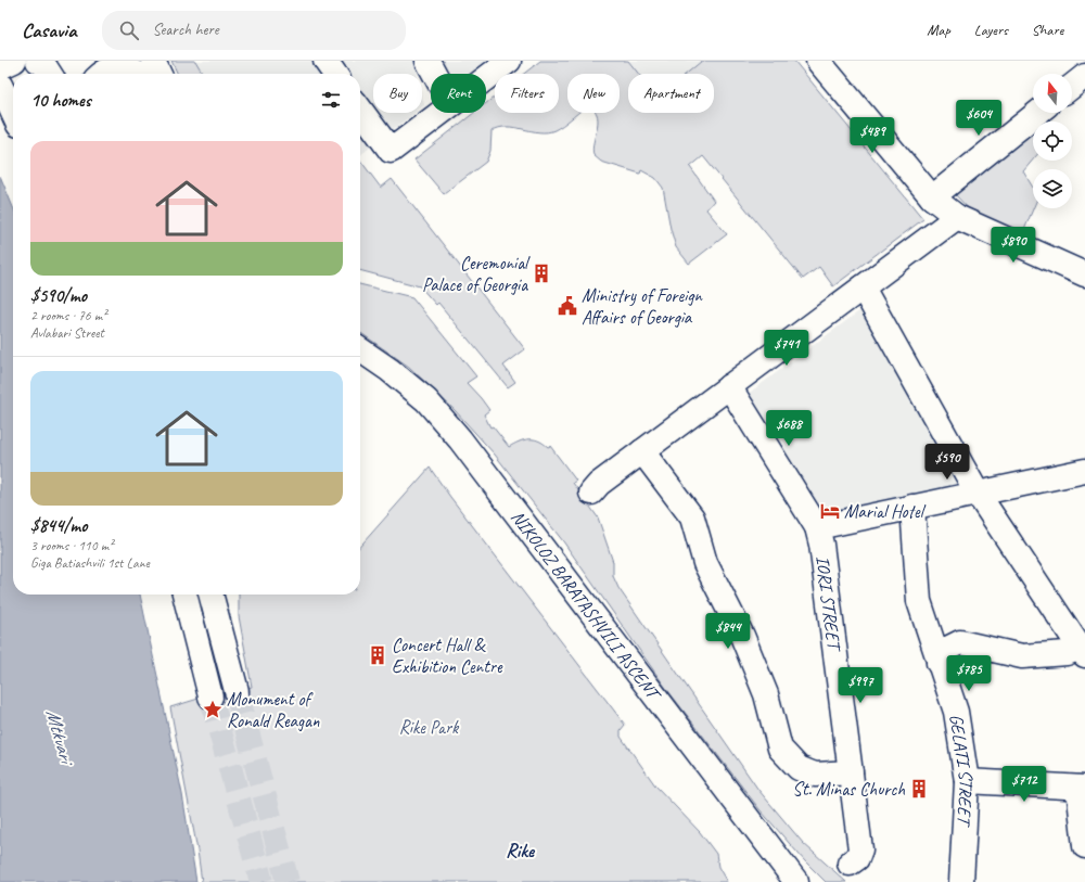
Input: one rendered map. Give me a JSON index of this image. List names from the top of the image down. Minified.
{"streets":{"street":["IORI STREET","NIKOLOZ BARATASHVILI ASCENT","GELATI STREET"]},"districts":["Rike"],"water":["Mtkvari"],"parks":["Rike Park"],"places":{"building":["Ceremonial Palace of Georgia","Concert Hall & Exhibition Centre","St. Minas Church"],"public building":["Ministry of Foreign Affairs of Georgia"],"hotel":["Marial Hotel"],"place":["Monument of Ronald Reagan"]},"north":"top","page":{"header":"Casavia","search":"Search here","nav":["Map","Layers","Share"],"chip":["Buy","Rent","Filters","New","Apartment"],"heading":"10 homes","price":["$604","$489","$890","$741","$688","$590","$844","$785","$997","$712"],"list":[{"name":"$590/mo","note":"2 rooms · 76 m² · Avlabari Street"},{"name":"$844/mo","note":"3 rooms · 110 m² · Giga Batiashvili 1st Lane"}]}}
